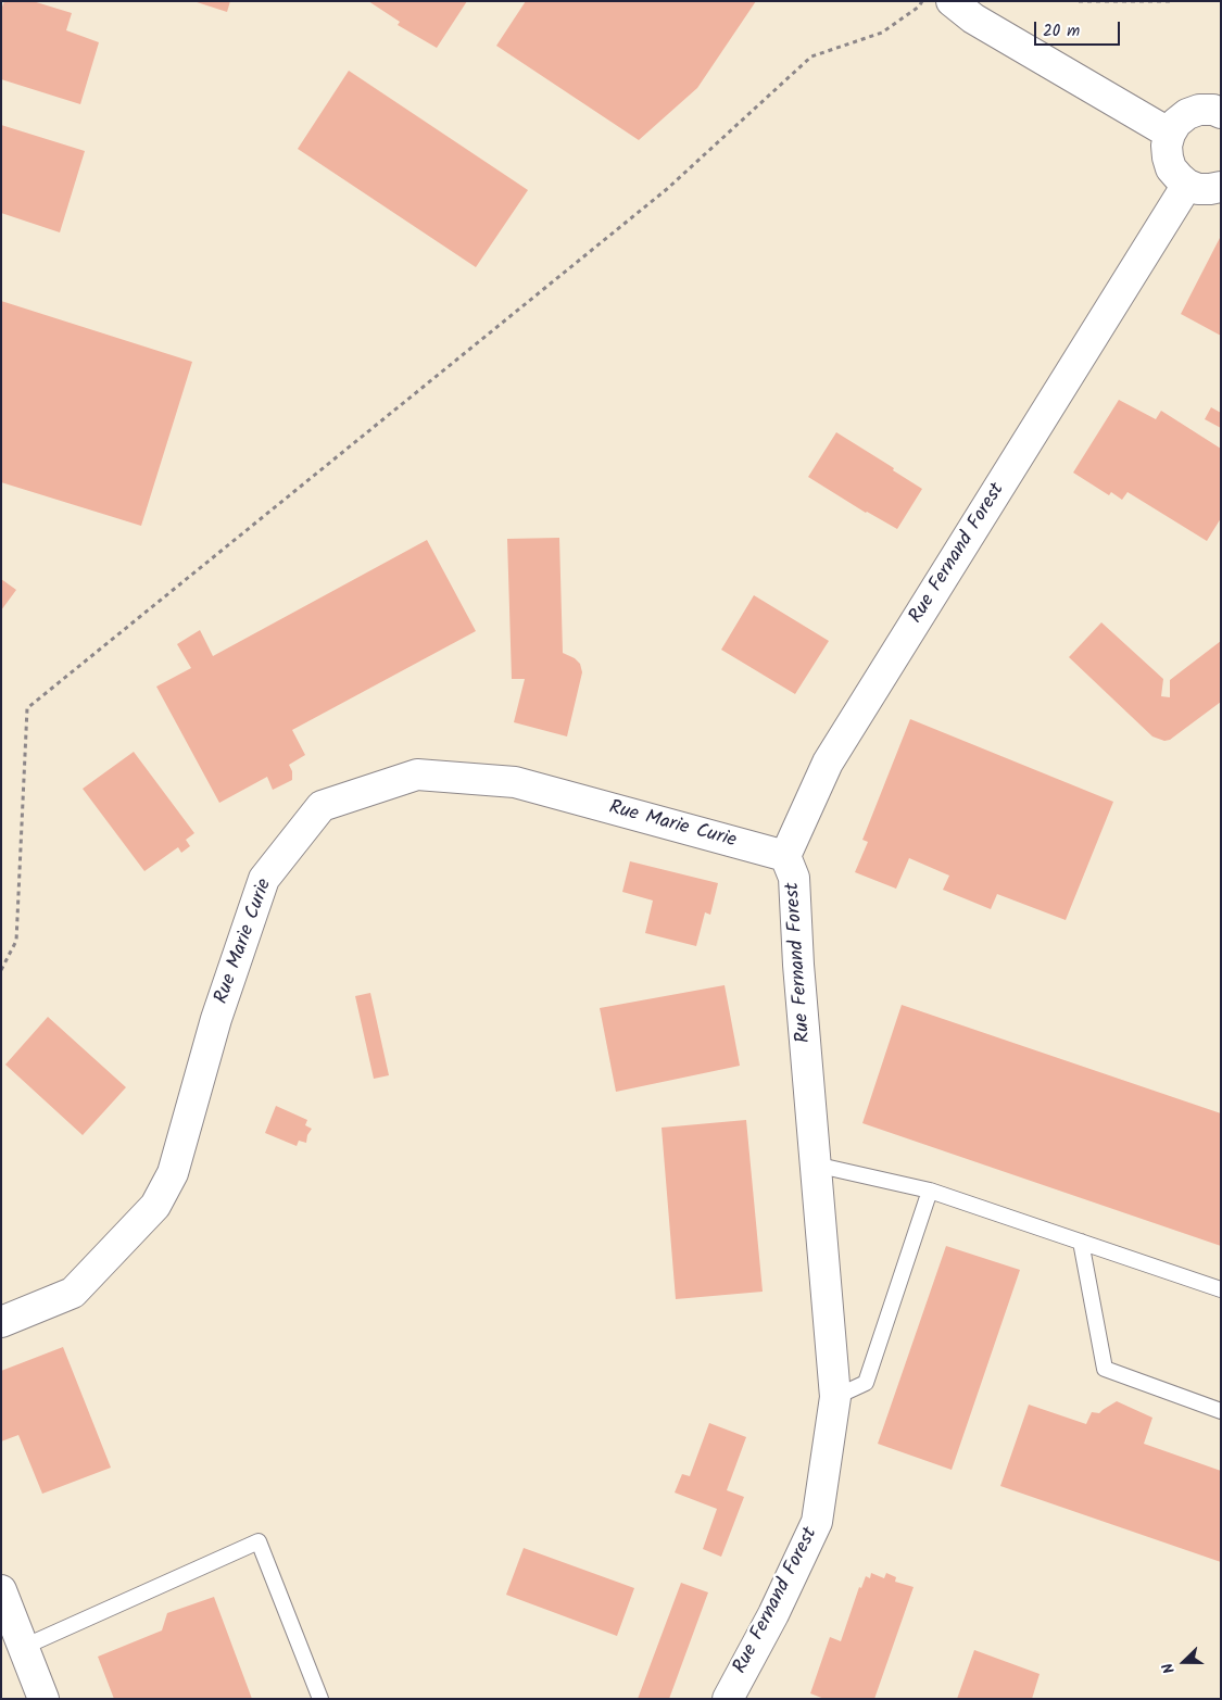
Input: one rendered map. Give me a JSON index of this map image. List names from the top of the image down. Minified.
{"streets":{"street":["Rue Fernand Forest","Rue Marie Curie"]},"crossings":[["Rue Fernand Forest","Rue Marie Curie"]],"scale_bar":"20 m","north":"left"}
